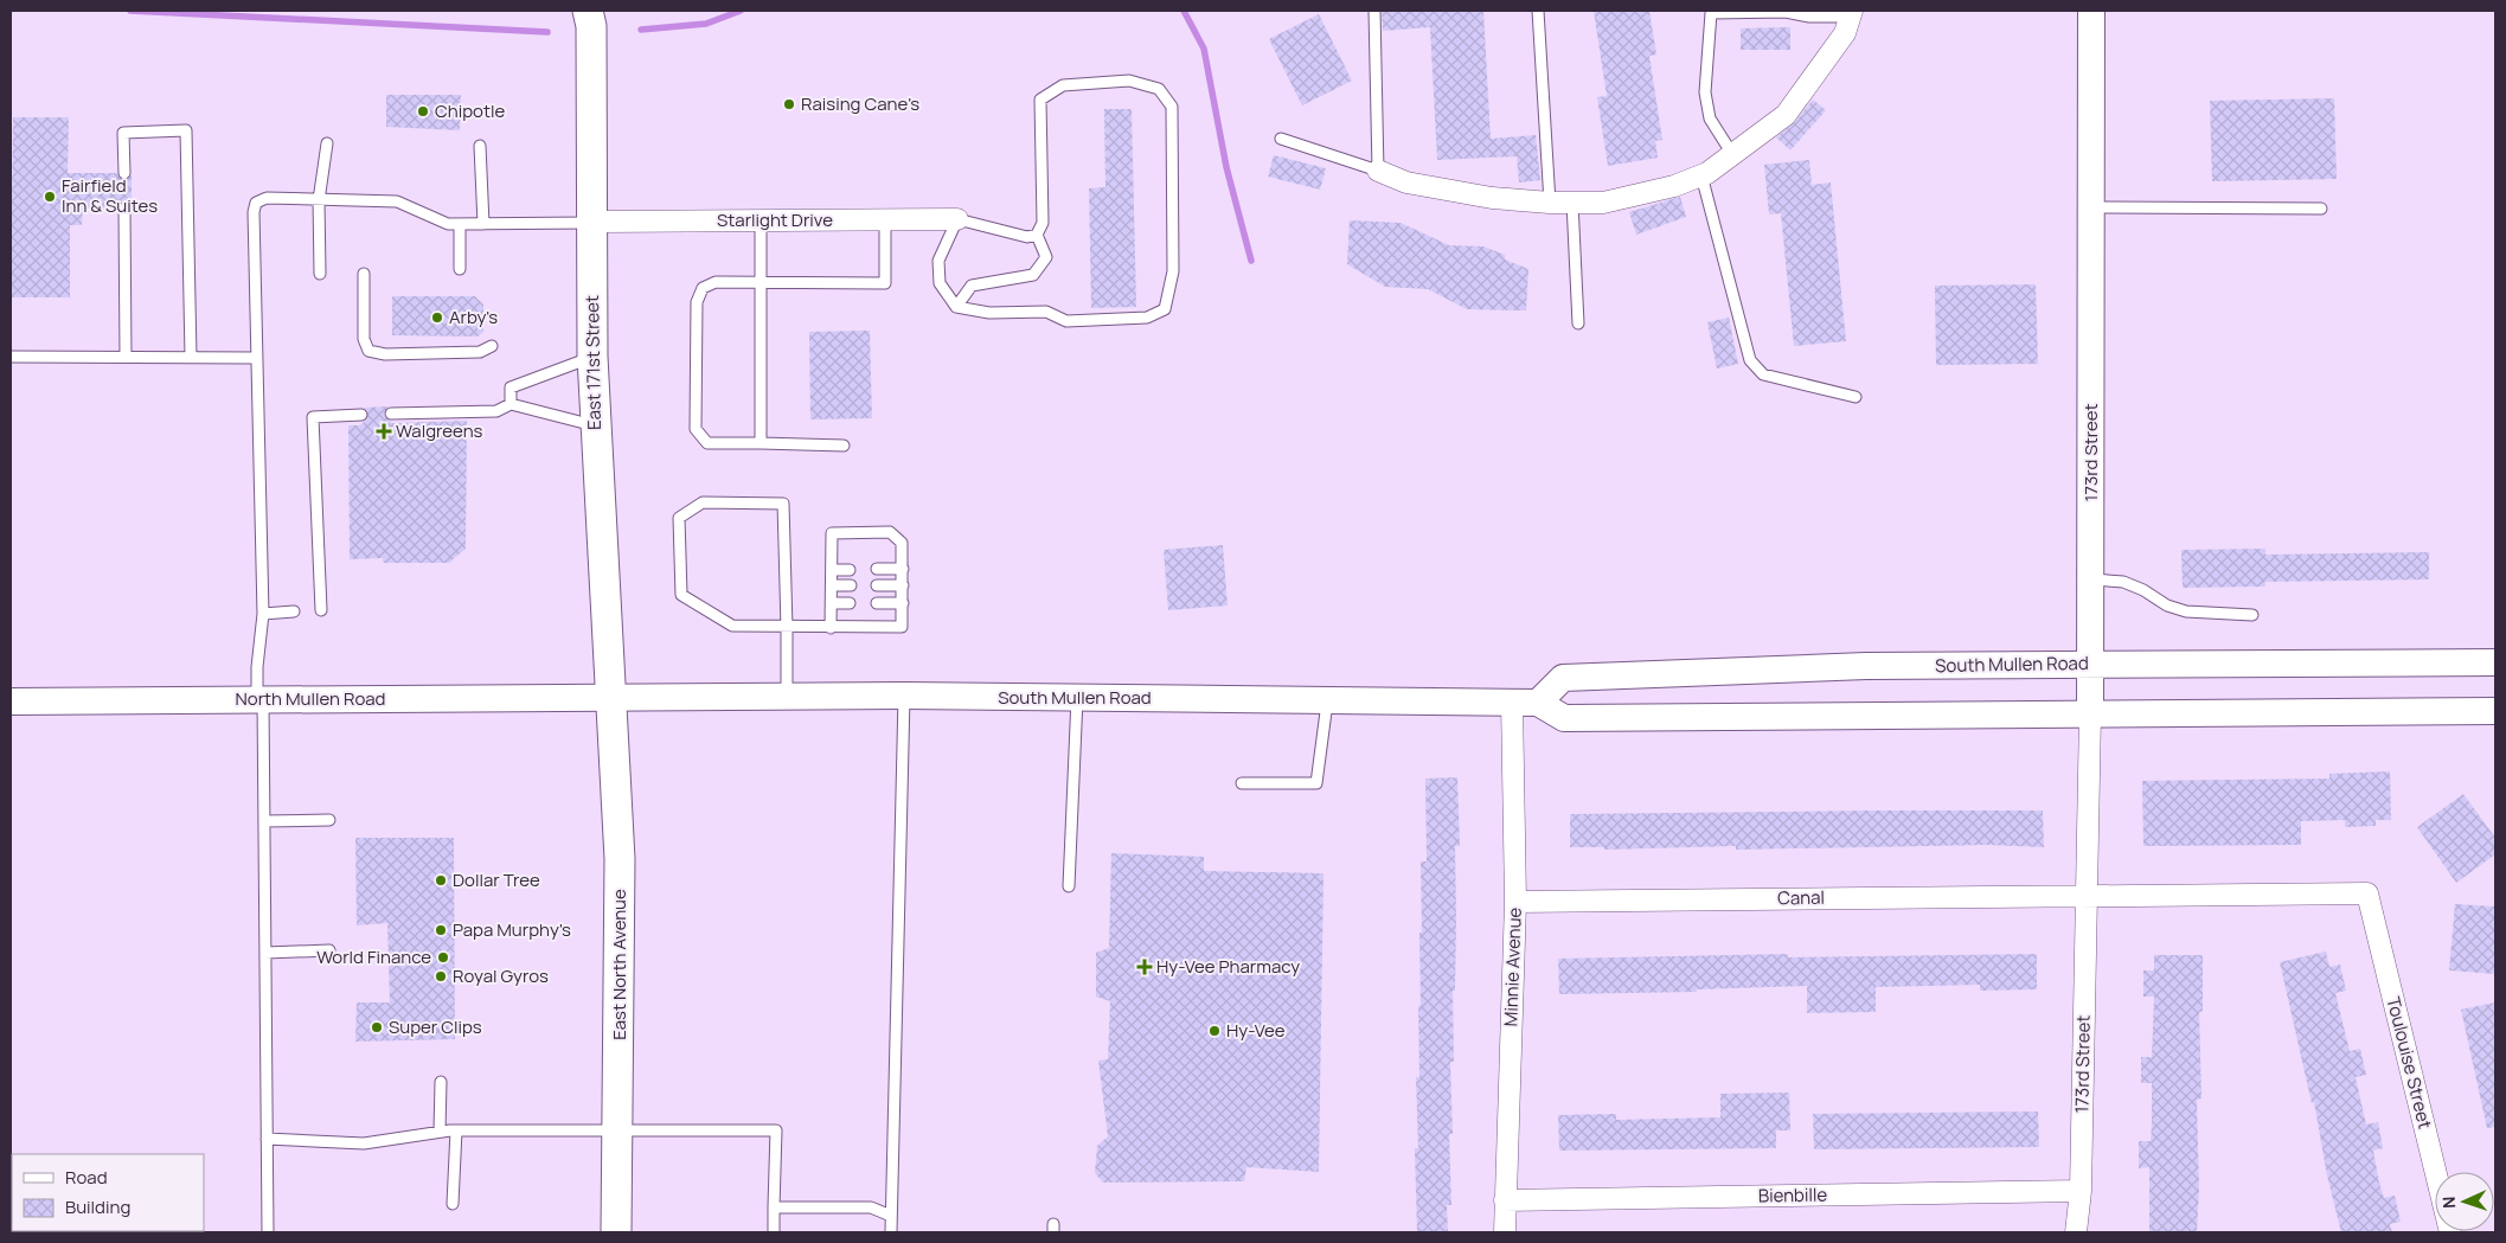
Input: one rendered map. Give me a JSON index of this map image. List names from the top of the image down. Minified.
{"streets":{"main road":["East 171st Street","East North Avenue"],"street":["Starlight Drive","173rd Street","South Mullen Road","North Mullen Road","Canal","Minnie Avenue","Toulouise Street","Bienbille"]},"crossings":[["Starlight Drive","East 171st Street"],["East 171st Street","South Mullen Road"],["East 171st Street","North Mullen Road"],["East 171st Street","East North Avenue"],["173rd Street","South Mullen Road"],["173rd Street","Canal"],["173rd Street","Toulouise Street"],["173rd Street","Bienbille"],["South Mullen Road","North Mullen Road"],["South Mullen Road","East North Avenue"],["South Mullen Road","Minnie Avenue"],["North Mullen Road","East North Avenue"],["Canal","Minnie Avenue"],["Canal","Toulouise Street"],["Minnie Avenue","Bienbille"]],"places":{"other":["Raising Cane's","Chipotle","Fairfield Inn & Suites","Arby's","Dollar Tree","Papa Murphy's","World Finance","Royal Gyros","Super Clips","Hy-Vee"],"health":["Walgreens","Hy-Vee Pharmacy"]},"legend":["Road","Building"],"north":"left"}
